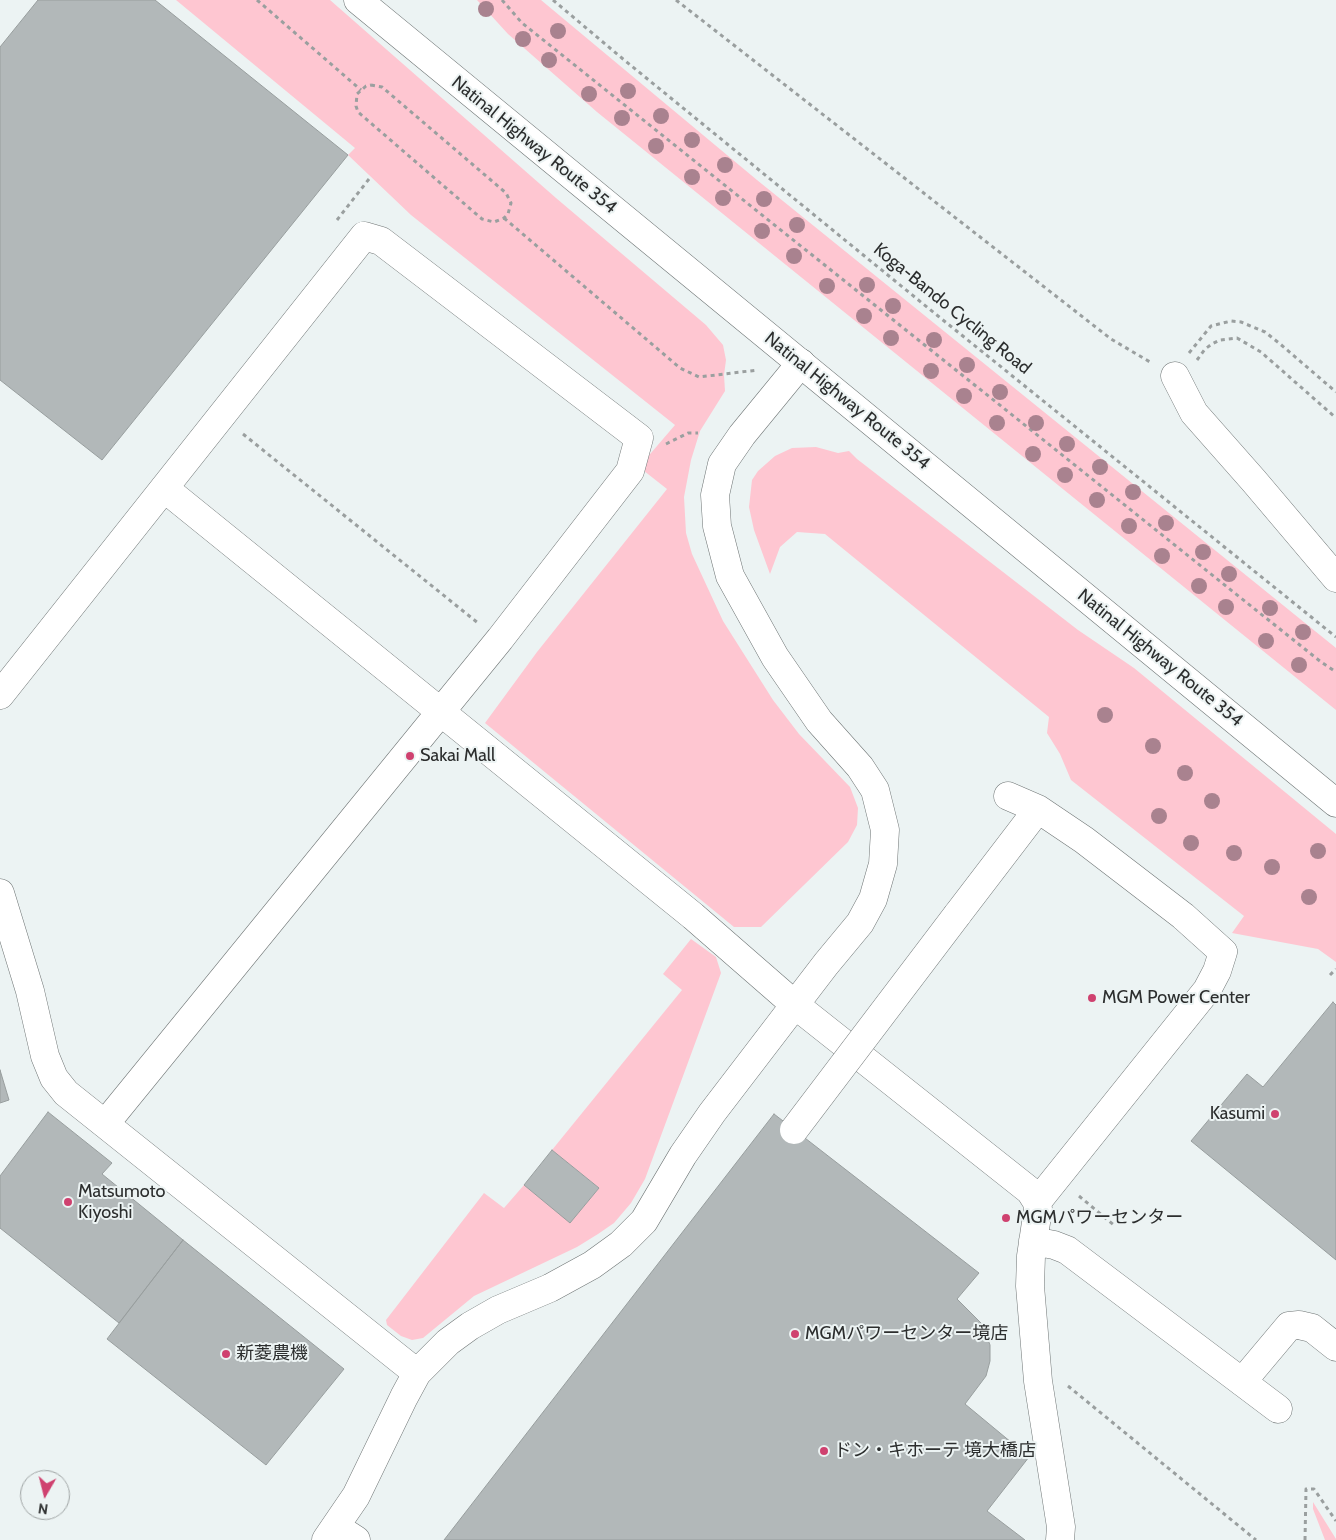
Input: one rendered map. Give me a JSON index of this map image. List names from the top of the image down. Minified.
{"streets":{"main road":["Natinal Highway Route 354"],"path":["Koga-Bando Cycling Road"]},"places":["Sakai Mall","MGM Power Center","Kasumi","Matsumoto Kiyoshi","MGMパワーセンター","MGMパワーセンター境店","新菱農機","ドン・キホーテ 境大橋店"],"north":"bottom"}
